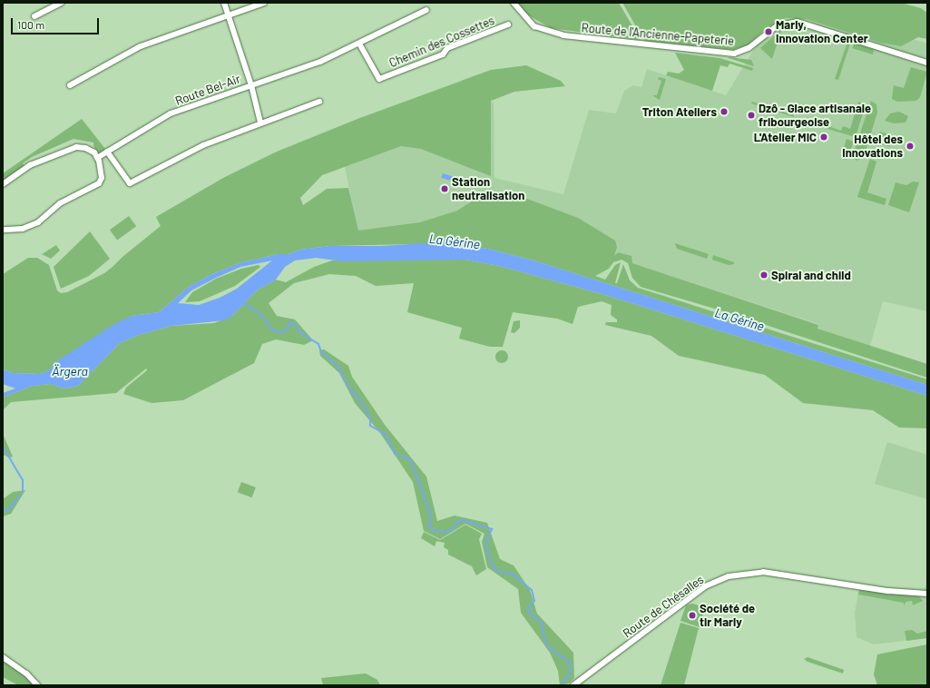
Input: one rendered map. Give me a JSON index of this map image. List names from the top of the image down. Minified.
{"streets":{"street":["Route de l'Ancienne-Papeterie","Chemin des Cossettes","Route Bel-Air","Route de Chésalles"]},"water":["La Gérine","Ärgera"],"places":["Marly, Innovation Center","Triton Ateliers","Dzô - Glace artisanale fribourgeoise","L'Atelier MIC","Hôtel des Innovations","Station neutralisation","Spiral and child","Société de tir Marly"],"scale_bar":"100 m"}
